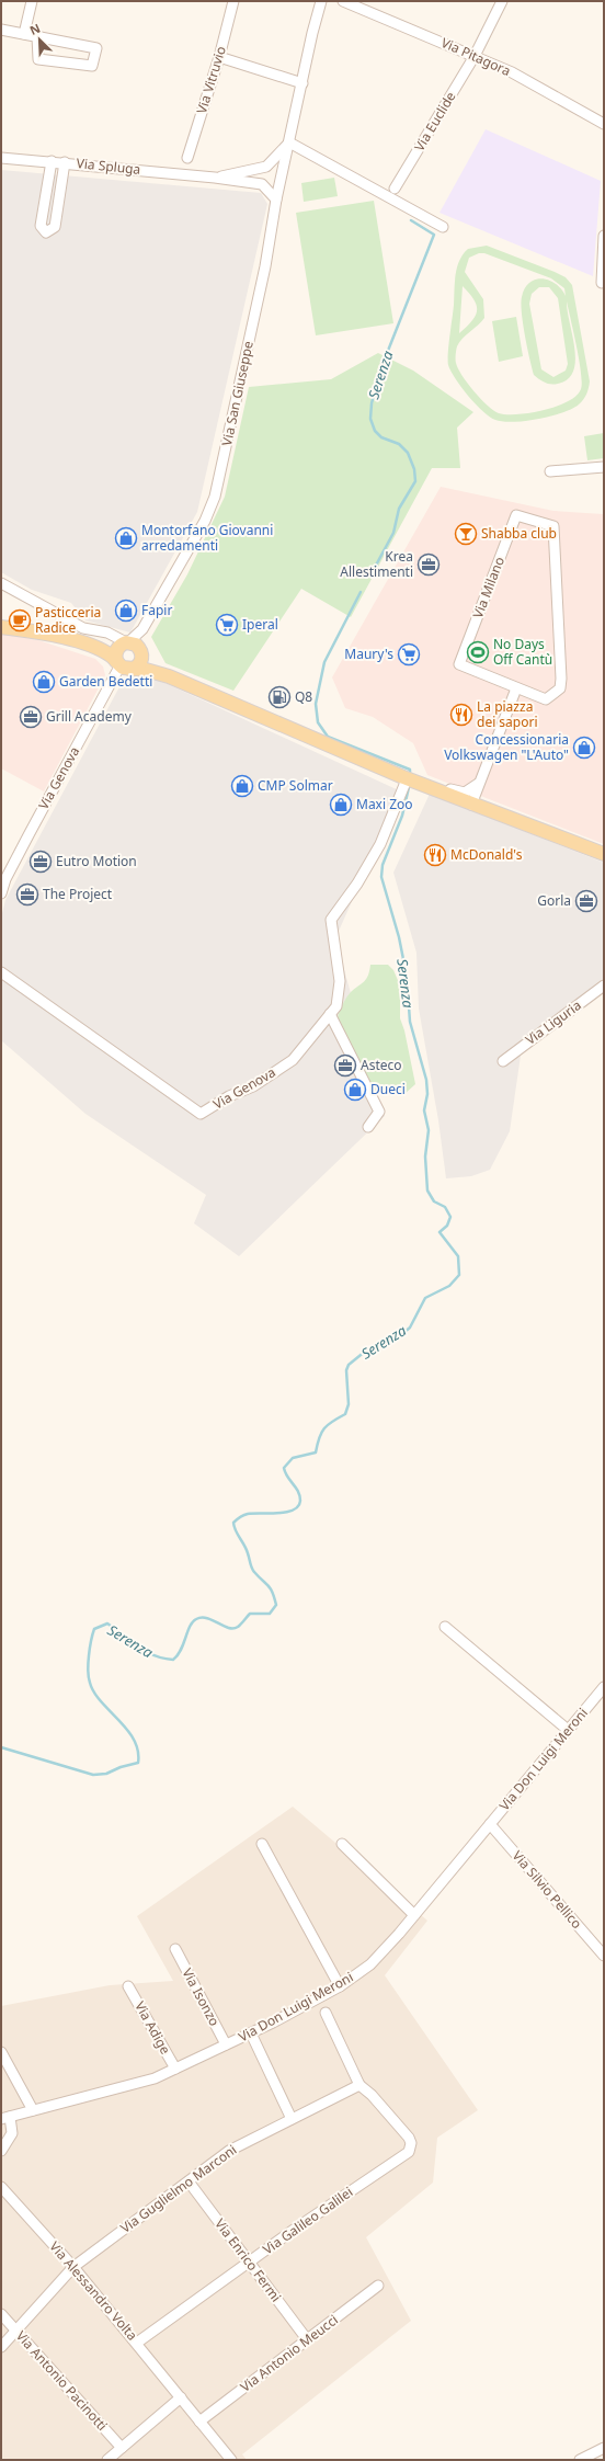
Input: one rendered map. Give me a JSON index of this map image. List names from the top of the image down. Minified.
{"streets":{"street":["Via Pitagora","Via Vitruvio","Via Euclide","Via Spluga","Via San Giuseppe","Via Milano","Via Genova","Via Liguria","Via Don Luigi Meroni","Via Silvio Pellico","Via Isonzo","Via Adige","Via Guglielmo Marconi","Via Galileo Galilei","Via Enrico Fermi","Via Alessandro Volta","Via Antonio Meucci","Via Antonio Pacinotti"]},"crossings":[["Via Pitagora","Via Euclide"],["Via Spluga","Via San Giuseppe"],["Via San Giuseppe","Via Genova"],["Via Don Luigi Meroni","Via Silvio Pellico"],["Via Don Luigi Meroni","Via Isonzo"],["Via Don Luigi Meroni","Via Adige"],["Via Guglielmo Marconi","Via Galileo Galilei"],["Via Guglielmo Marconi","Via Enrico Fermi"],["Via Guglielmo Marconi","Via Alessandro Volta"],["Via Guglielmo Marconi","Via Antonio Pacinotti"],["Via Galileo Galilei","Via Enrico Fermi"],["Via Galileo Galilei","Via Alessandro Volta"],["Via Enrico Fermi","Via Antonio Meucci"],["Via Alessandro Volta","Via Antonio Meucci"]],"water":["Serenza"],"places":{"bar":["Shabba club"],"shop":["Montorfano Giovanni arredamenti","Fapir","Garden Bedetti","Concessionaria Volkswagen \"L'Auto\"","CMP Solmar","Maxi Zoo","Dueci"],"office":["Krea Allestimenti","Grill Academy","Eutro Motion","The Project","Gorla","Asteco"],"cafe":["Pasticceria Radice"],"supermarket":["Iperal","Maury's"],"sports":["No Days Off Cantù"],"fuel station":["Q8"],"restaurant":["La piazza dei sapori","McDonald's"]},"north":"top left"}
